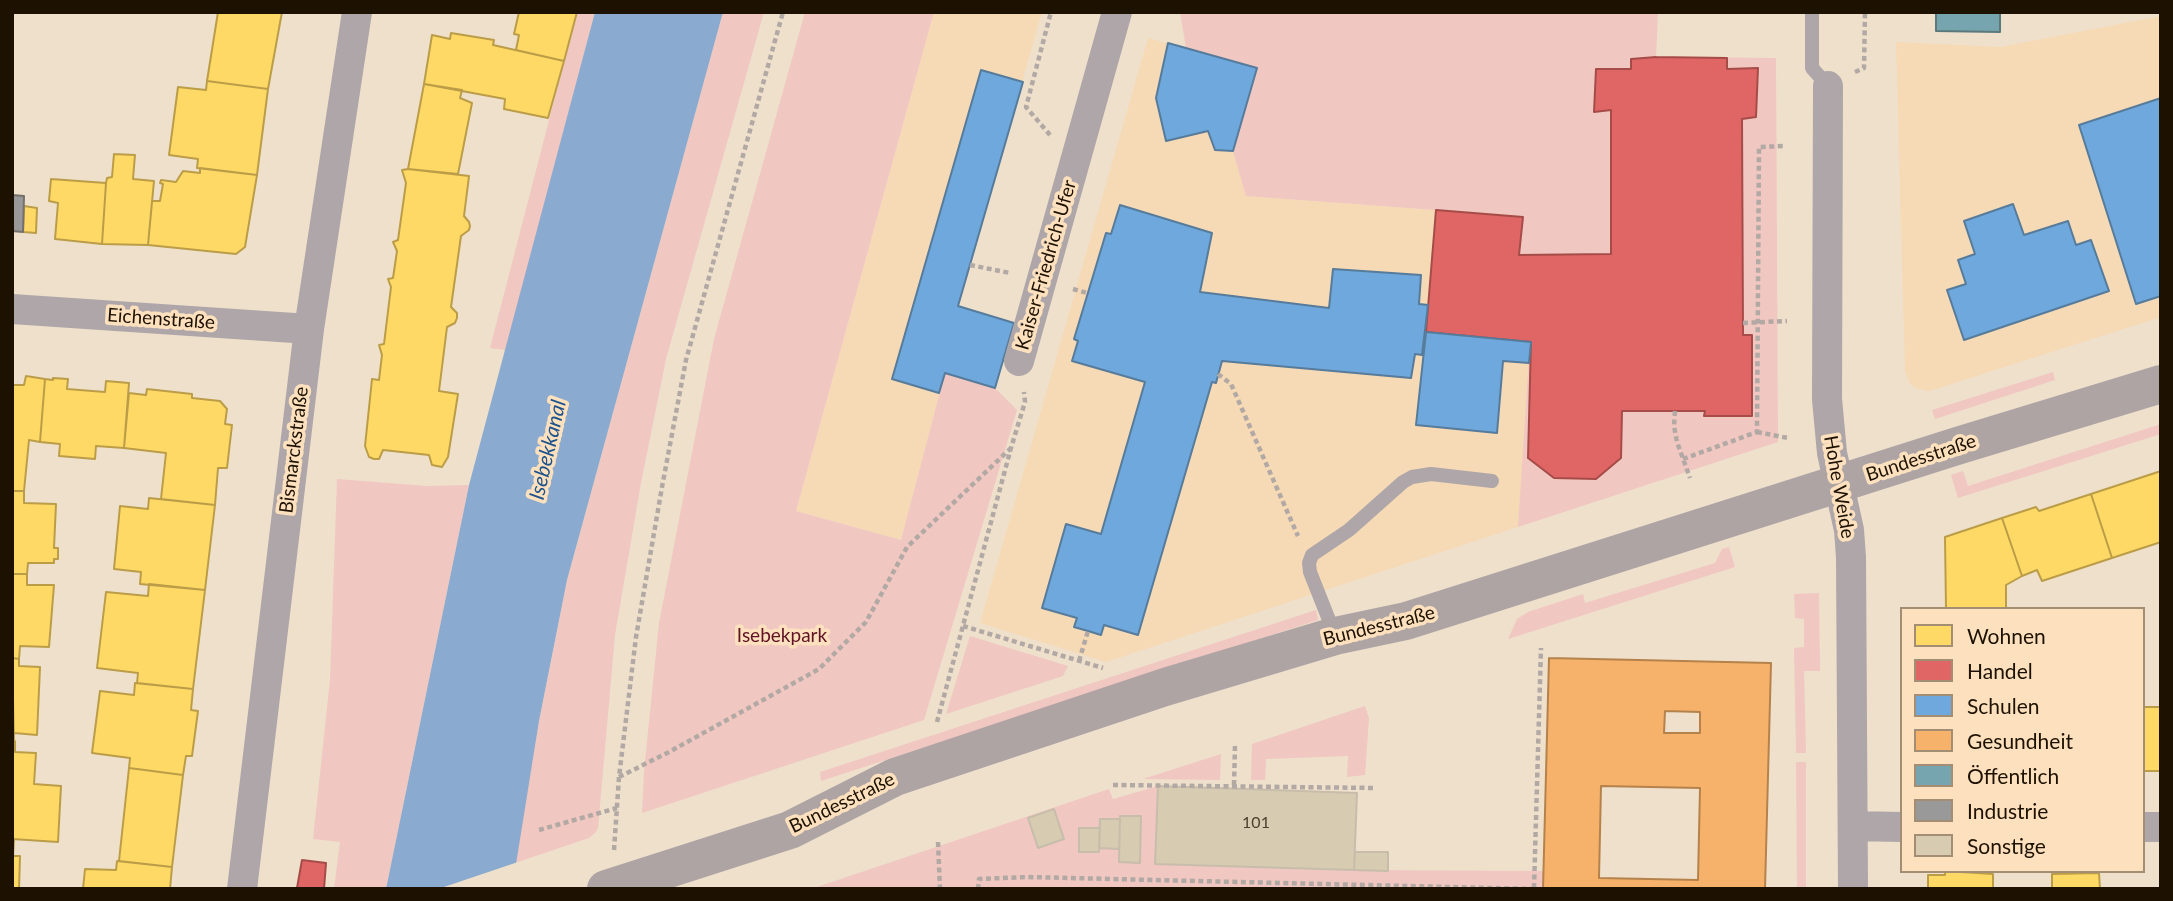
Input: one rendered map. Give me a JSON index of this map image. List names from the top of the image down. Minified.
{"streets":{"street":["Kaiser-Friedrich-Ufer","Eichenstraße","Bismarckstraße","Bundesstraße","Hohe Weide"]},"crossings":[["Eichenstraße","Bismarckstraße"],["Bundesstraße","Hohe Weide"]],"water":["Isebekkanal"],"parks":["Isebekpark"],"house_numbers":["101"],"legend":["Wohnen","Handel","Schulen","Gesundheit","Öffentlich","Industrie","Sonstige"]}
